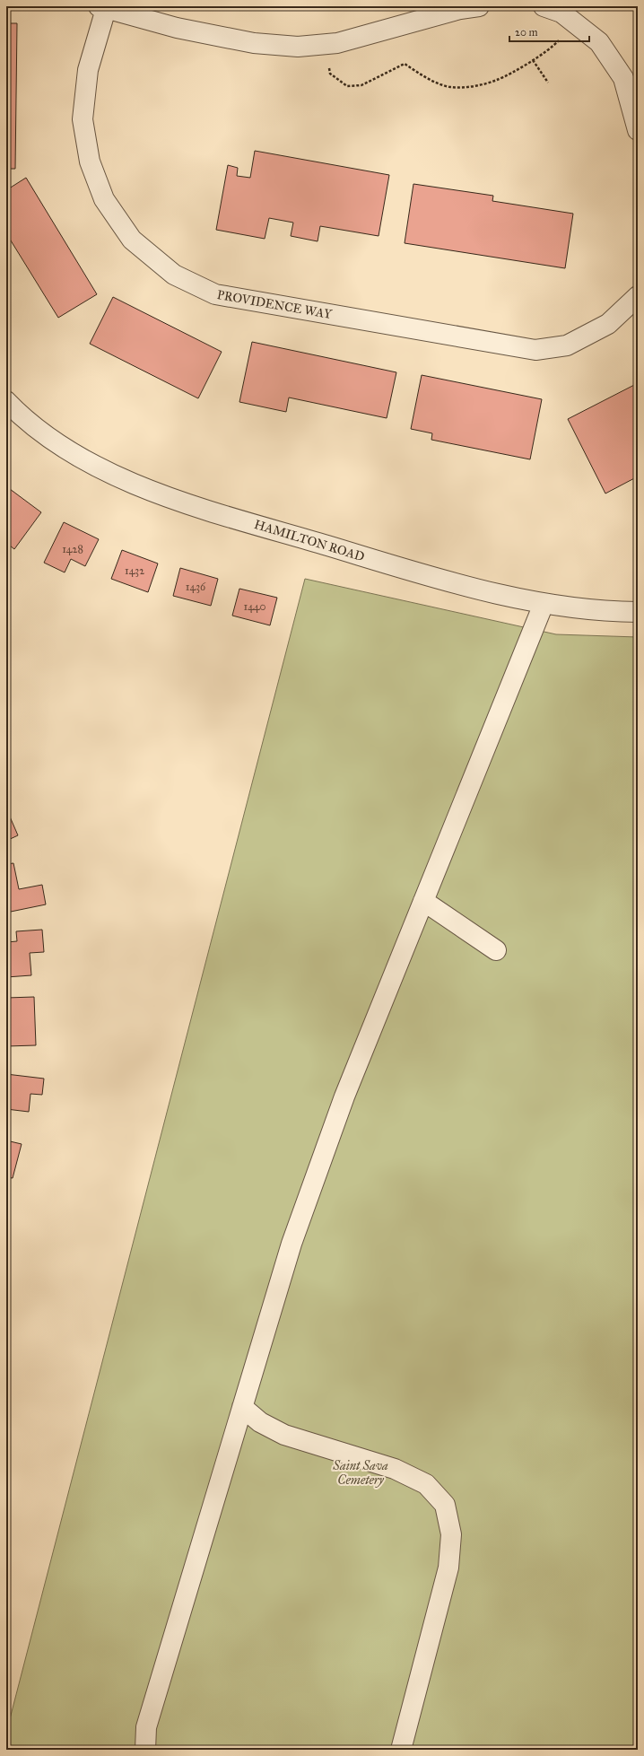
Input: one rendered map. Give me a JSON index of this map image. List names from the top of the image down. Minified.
{"streets":{"street":["PROVIDENCE WAY","HAMILTON ROAD"]},"parks":["Saint Sava Cemetery"],"house_numbers":["1428","1432","1436","1440"],"scale_bar":"20 m"}
